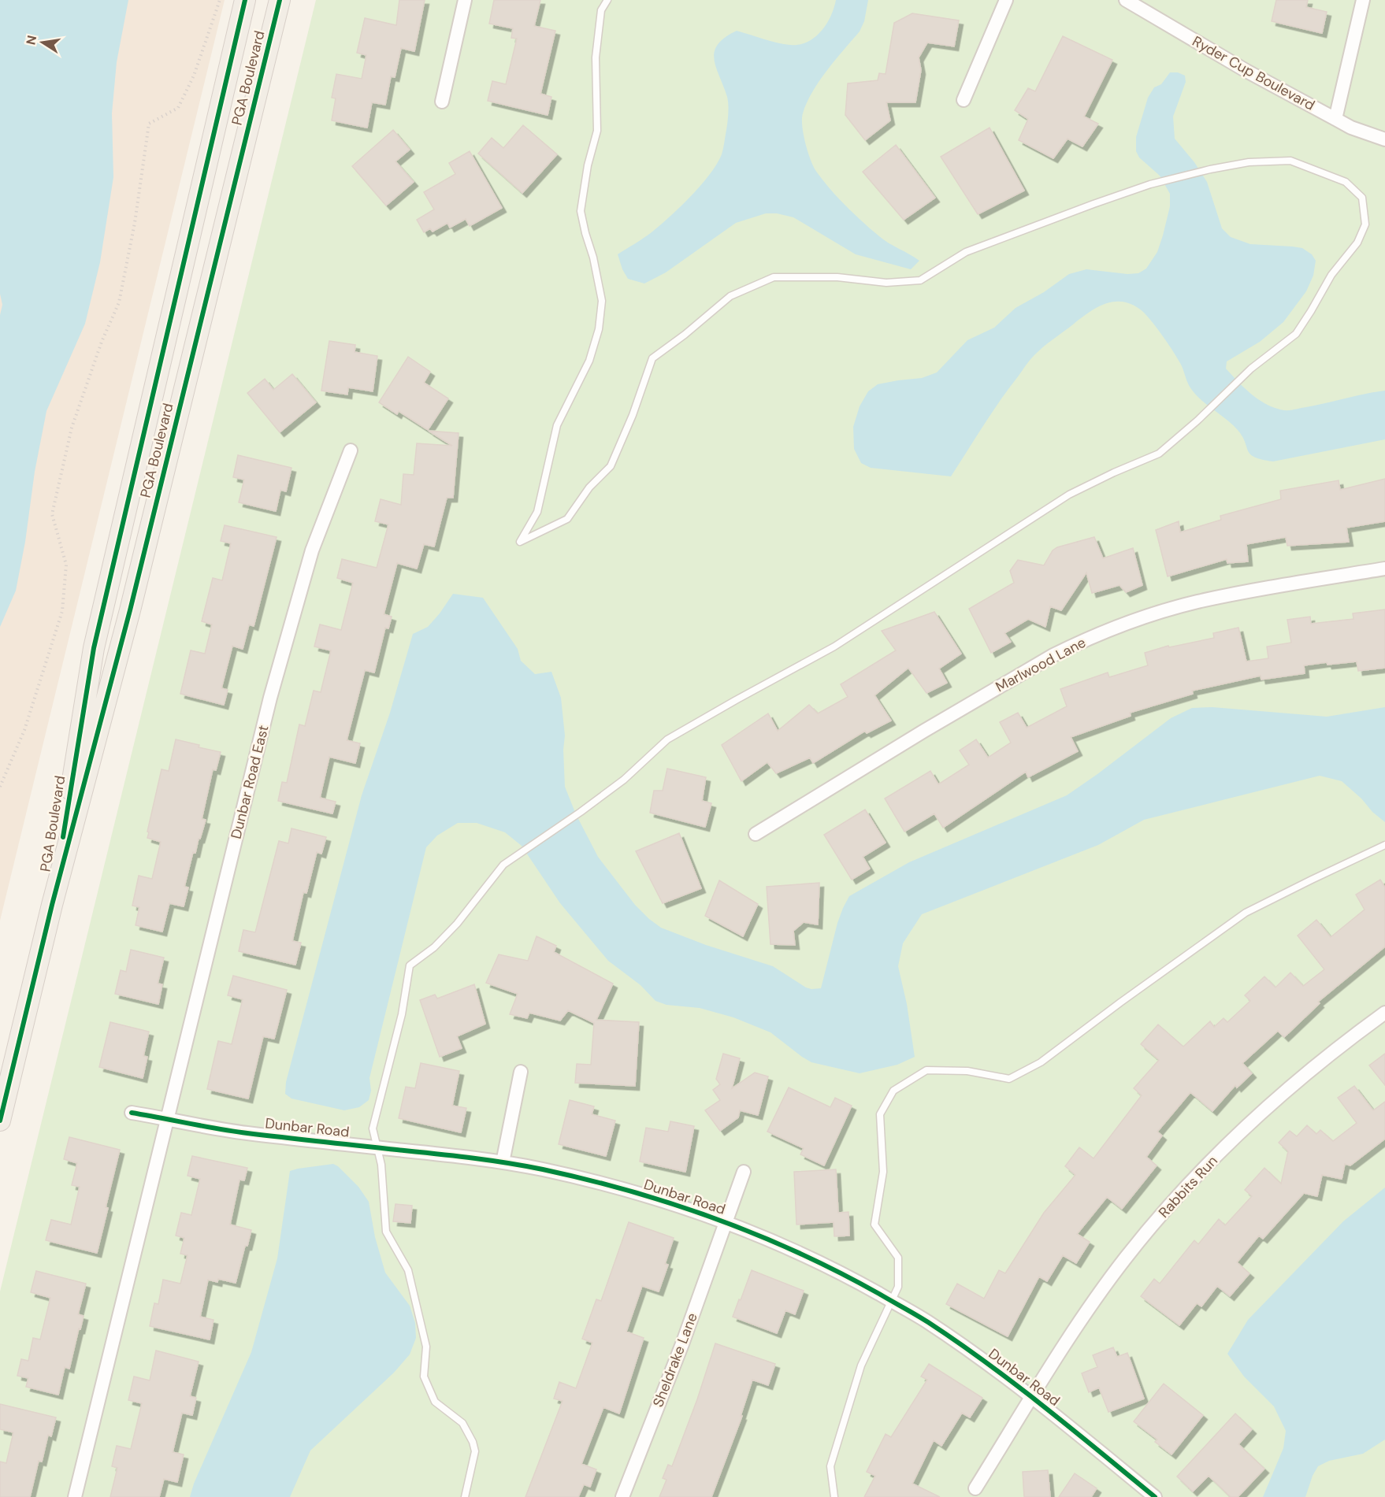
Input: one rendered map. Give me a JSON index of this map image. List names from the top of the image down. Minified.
{"streets":{"main road":["PGA Boulevard"],"street":["Ryder Cup Boulevard","Marlwood Lane","Dunbar Road East","Dunbar Road","Rabbits Run","Sheldrake Lane"]},"crossings":[["Dunbar Road East","Dunbar Road"],["Dunbar Road","Rabbits Run"],["Dunbar Road","Sheldrake Lane"]],"north":"left"}
